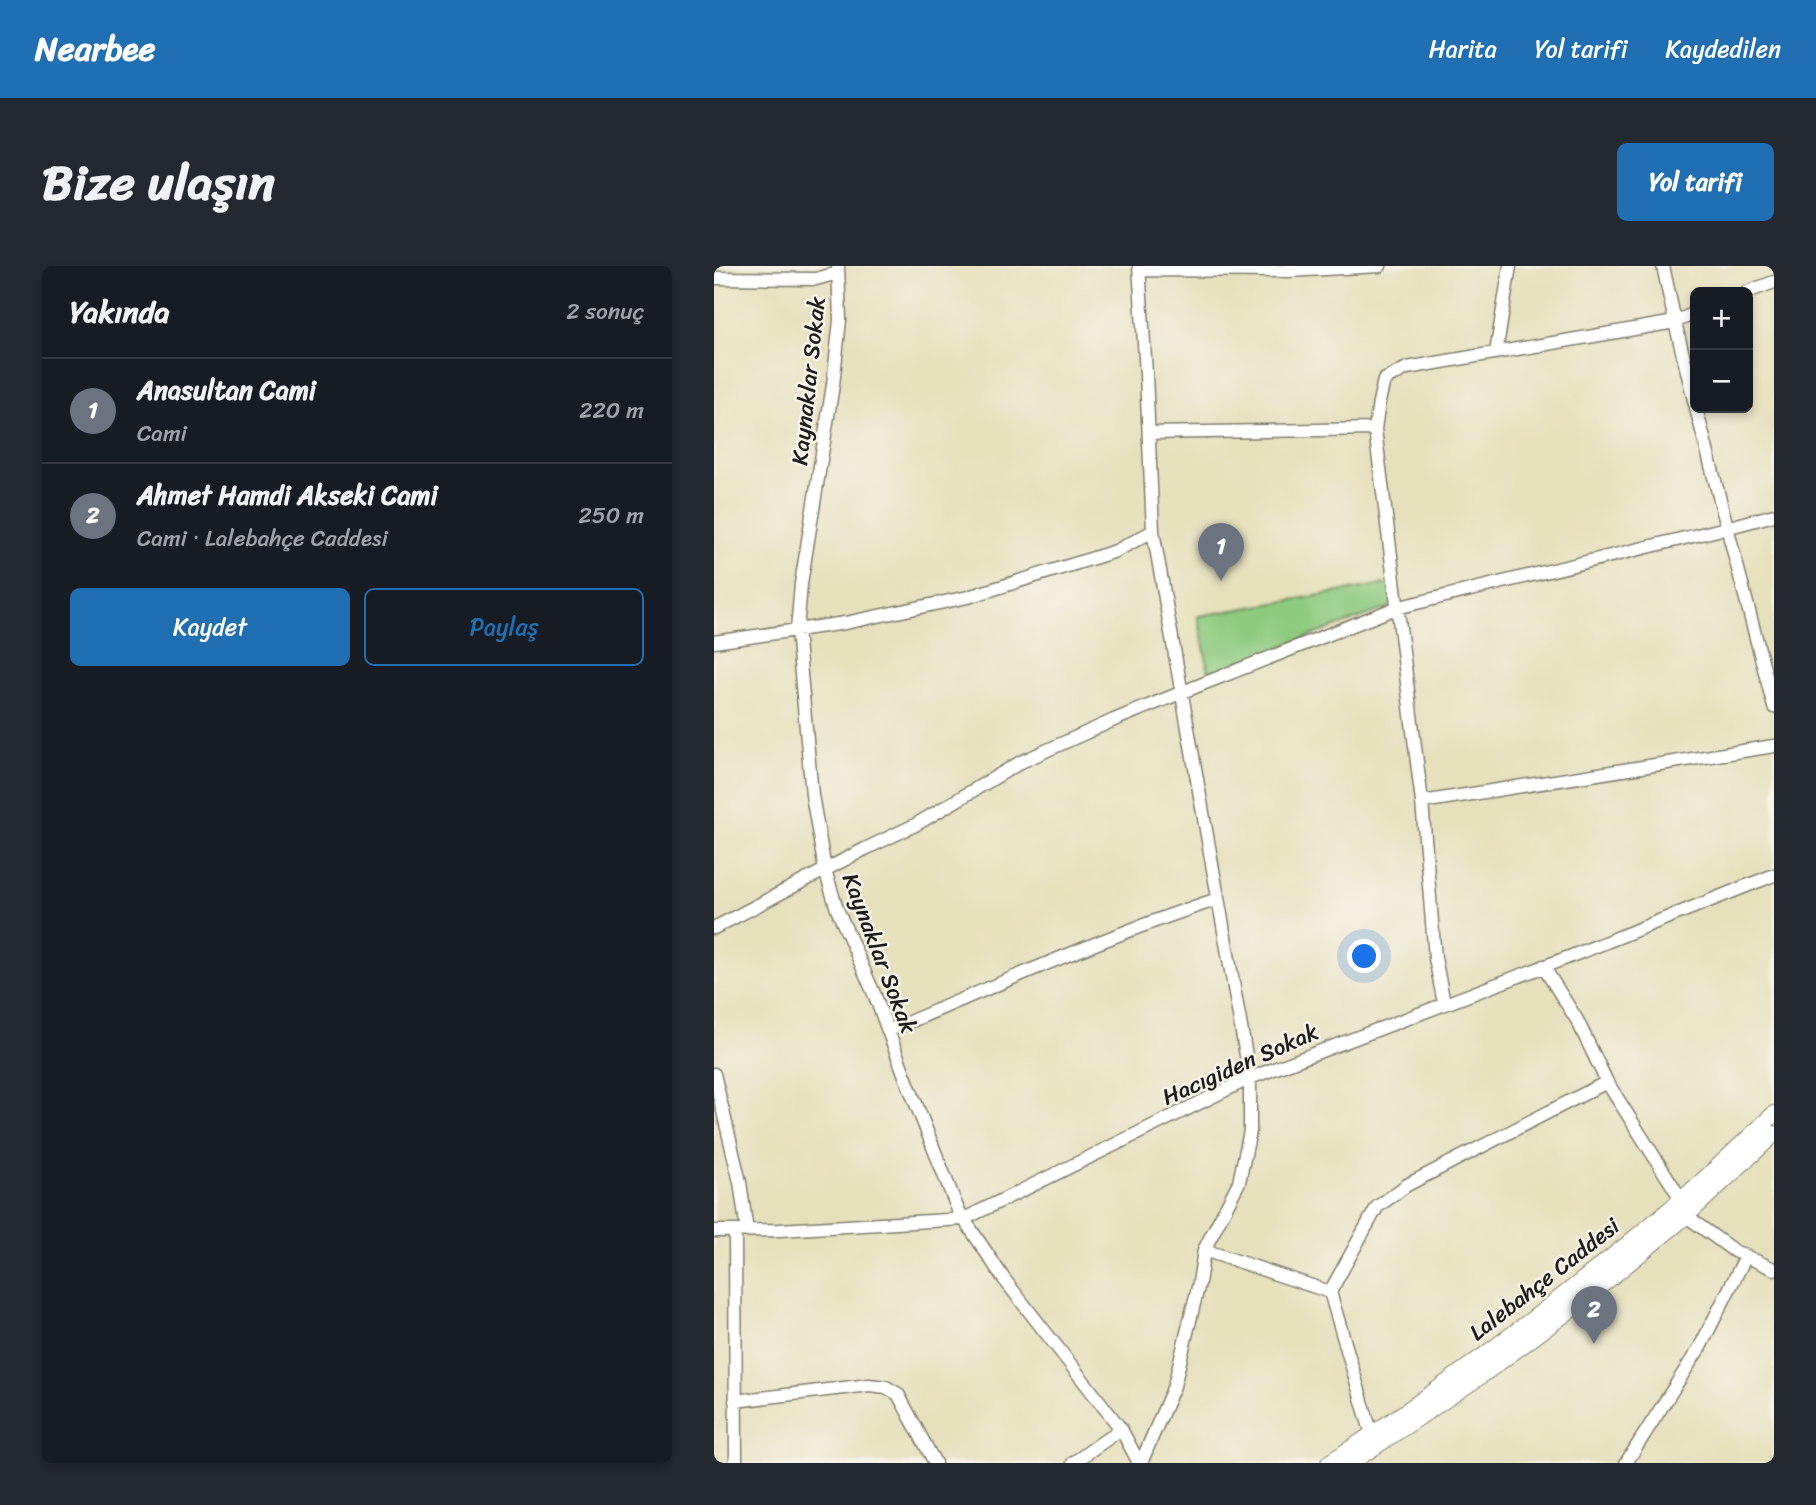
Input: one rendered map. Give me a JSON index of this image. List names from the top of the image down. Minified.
{"streets":{"street":["Kaynaklar Sokak","Hacıgiden Sokak","Lalebahçe Caddesi"]},"crossings":[["Kaynaklar Sokak","Hacıgiden Sokak"]],"page":{"header":"Nearbee","nav":["Harita","Yol tarifi","Kaydedilen"],"title":"Bize ulaşın","buttons":["Yol tarifi",["Kaydet","Paylaş"]],"heading":["Yakında","2 sonuç"],"map_buttons":["+","−"],"list":[{"mark":"1","name":"Anasultan Cami","note":"Cami","value":"220 m"},{"mark":"2","name":"Ahmet Hamdi Akseki Cami","note":"Cami · Lalebahçe Caddesi","value":"250 m"}],"pins":["1","2"]}}
